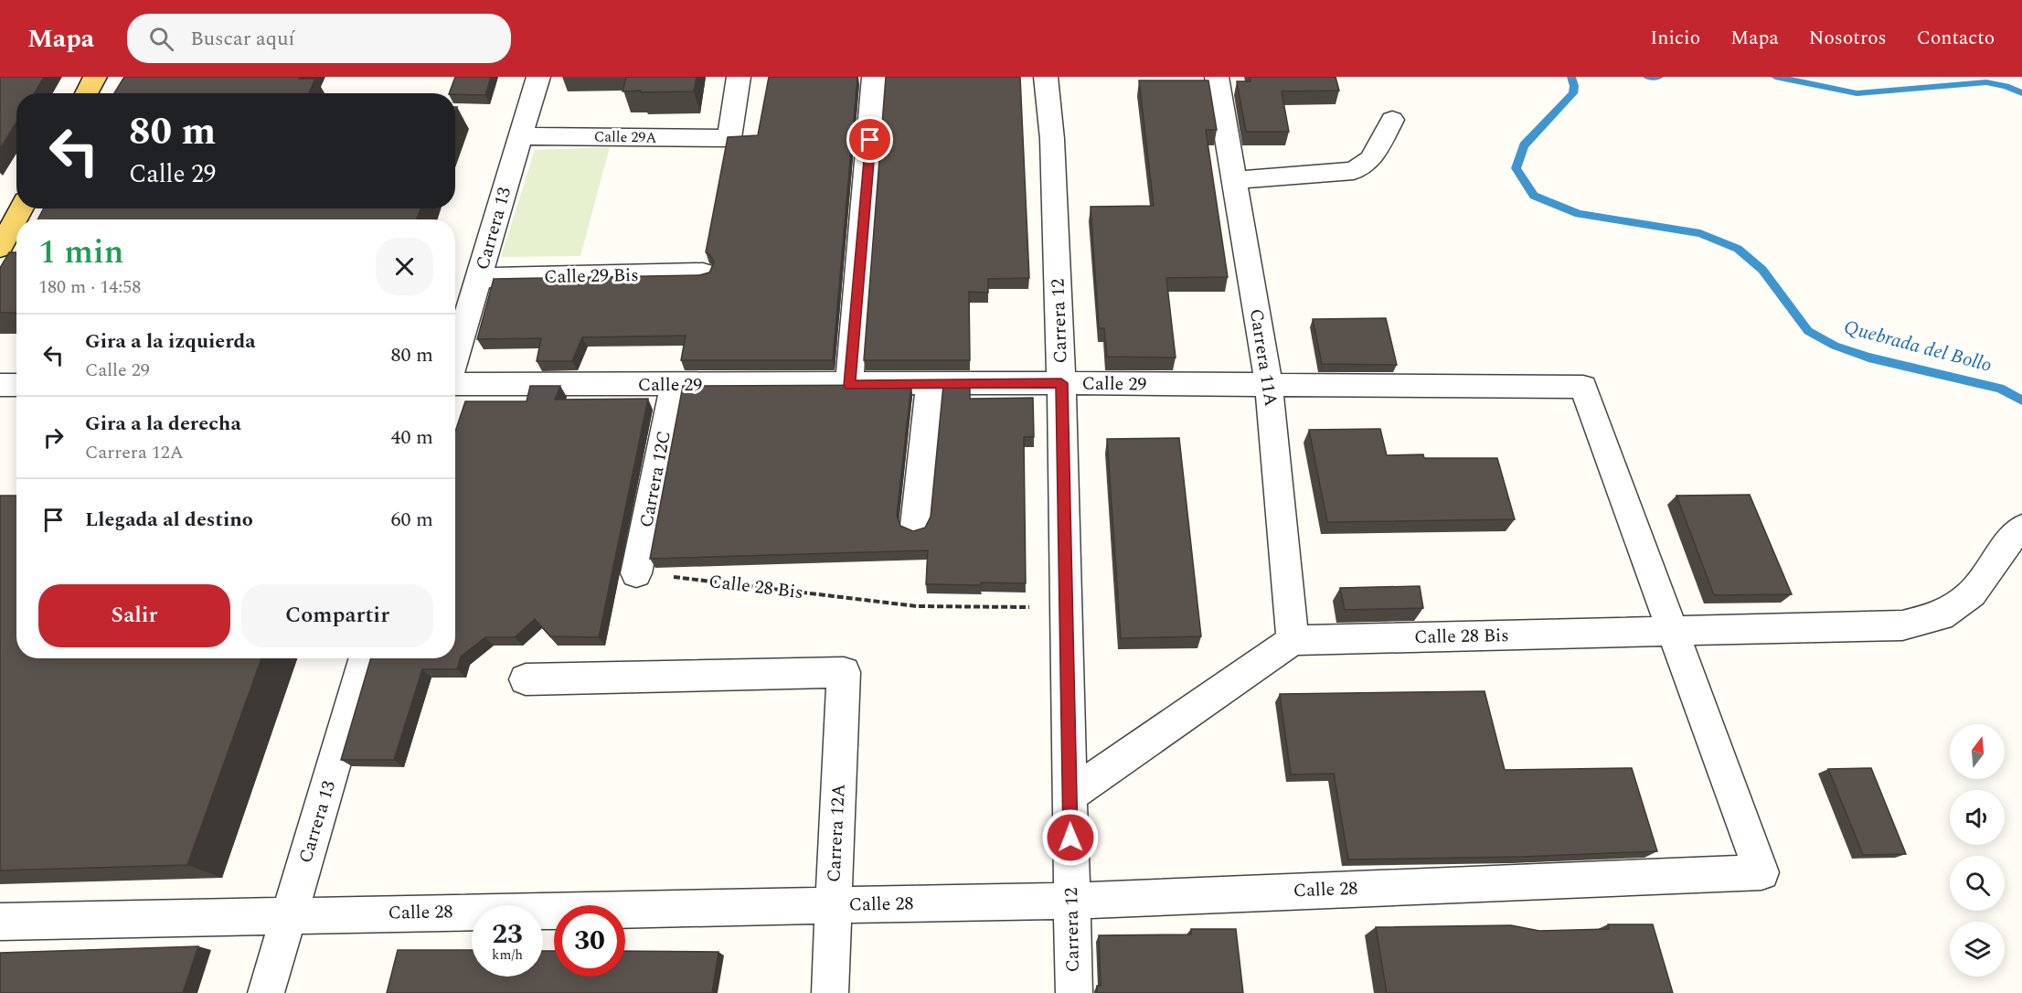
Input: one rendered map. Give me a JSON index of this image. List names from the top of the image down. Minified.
{"streets":{"street":["Calle 29A","Carrera 13","Calle 29 Bis","Carrera 12","Carrera 11A","Calle 29","Carrera 12C","Calle 28 Bis","Carrera 12A","Calle 28"]},"crossings":[["Calle 29A","Carrera 13"],["Carrera 13","Calle 29 Bis"],["Carrera 13","Calle 28"],["Carrera 12","Calle 29"],["Carrera 12","Calle 28 Bis"],["Carrera 12","Calle 28"],["Carrera 11A","Calle 29"],["Carrera 11A","Calle 28 Bis"],["Calle 29","Carrera 12C"],["Calle 29","Calle 28 Bis"],["Calle 29","Calle 28"],["Carrera 12C","Calle 28 Bis"],["Calle 28 Bis","Calle 28"],["Carrera 12A","Calle 28"]],"water":["Quebrada del Bollo"],"north":"top","page":{"header":"Mapa","search":"Buscar aquí","nav":["Inicio","Mapa","Nosotros","Contacto"],"turn":["80 m","Calle 29"],"heading":["1 min","180 m · 14:58"],"list":[{"name":"Gira a la izquierda","note":"Calle 29","value":"80 m"},{"name":"Gira a la derecha","note":"Carrera 12A","value":"40 m"},{"name":"Llegada al destino","value":"60 m"}],"buttons":["Salir","Compartir"],"speed":"23 km/h","limit":"30"}}
